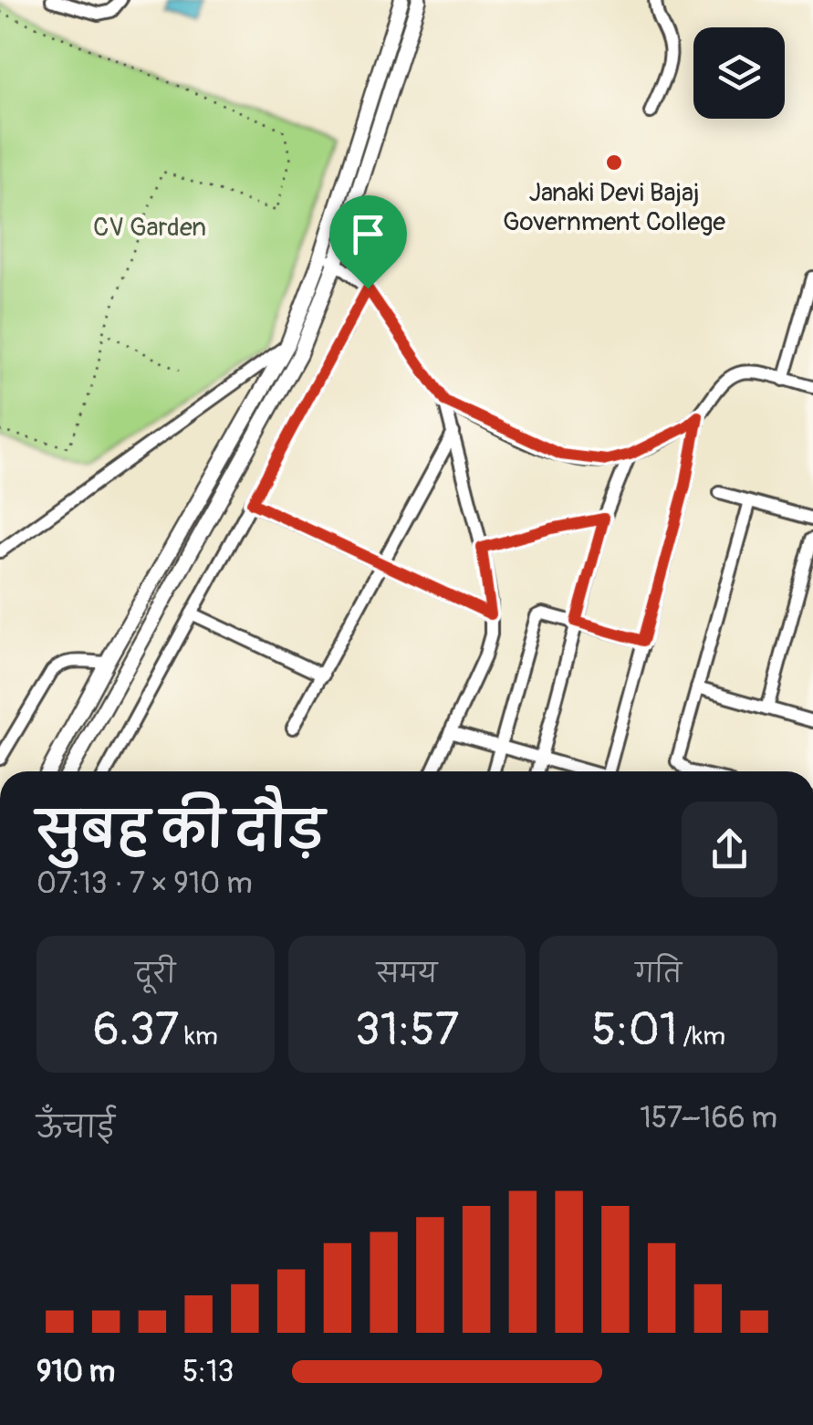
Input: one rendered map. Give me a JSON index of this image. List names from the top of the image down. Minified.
{"parks":["CV Garden"],"places":["Janaki Devi Bajaj Government College"],"page":{"heading":["सुबह की दौड़","07:13 · 7 × 910 m"],"stats":[["दूरी","6.37 km"],["समय","31:57"],["गति","5:01 /km"]],"chart":["ऊँचाई","157–166 m"],"list":[{"name":"910 m","note":"5:13"}]}}
